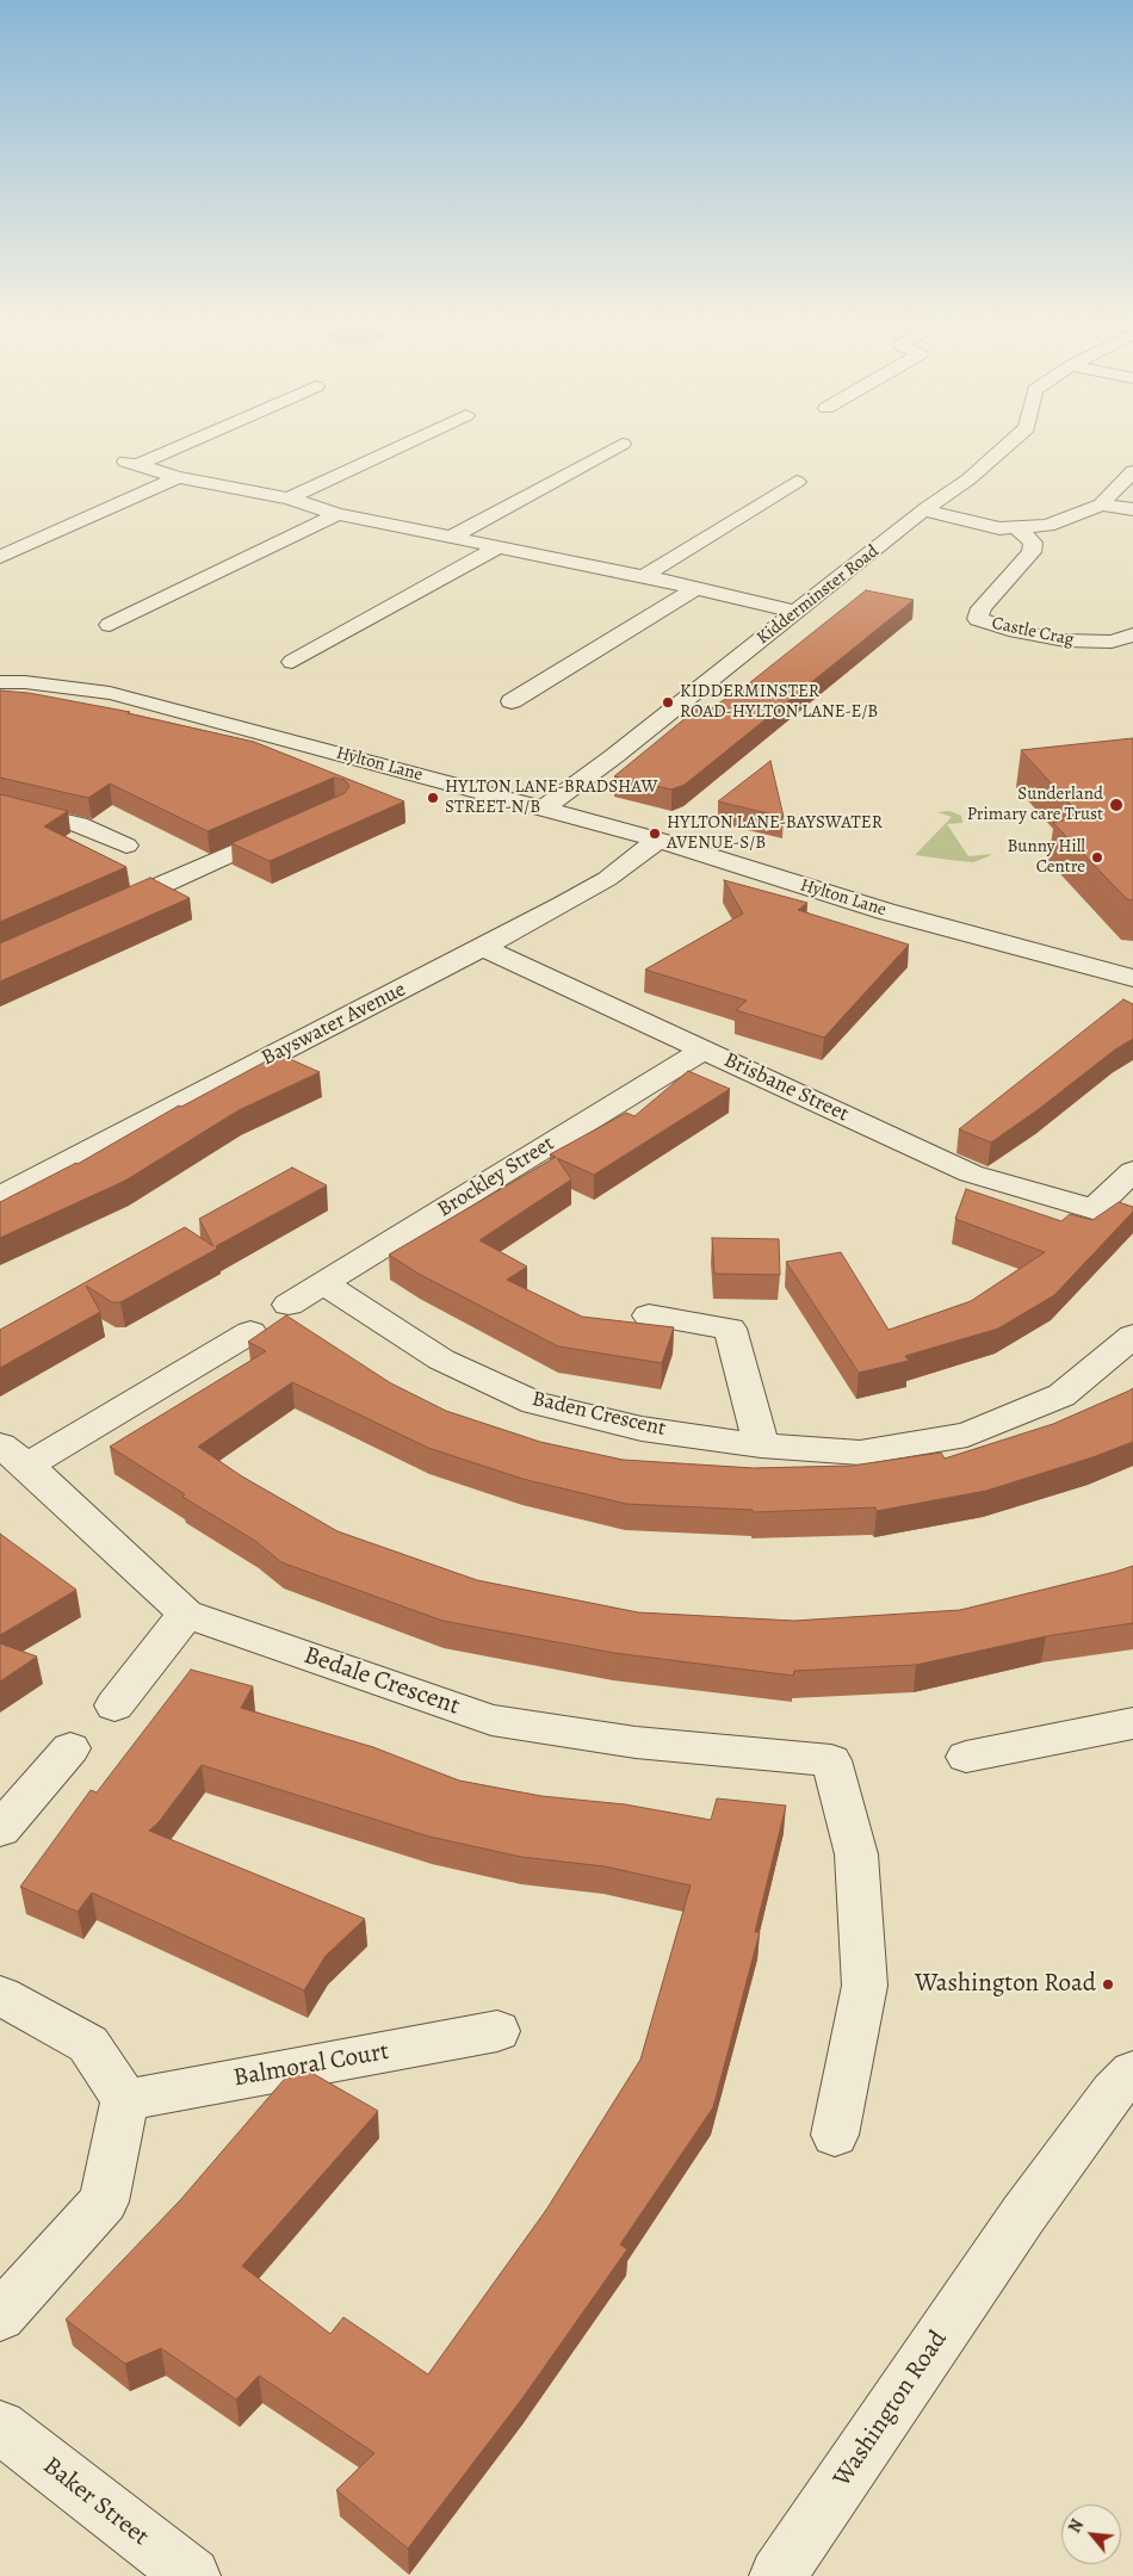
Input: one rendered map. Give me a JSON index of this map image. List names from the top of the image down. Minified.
{"streets":{"street":["Kidderminster Road","Castle Crag","Hylton Lane","Bayswater Avenue","Brisbane Street","Brockley Street","Baden Crescent","Bedale Crescent","Balmoral Court","Washington Road","Baker Street"]},"crossings":[["Kidderminster Road","Hylton Lane"],["Hylton Lane","Bayswater Avenue"],["Bayswater Avenue","Brisbane Street"],["Brisbane Street","Brockley Street"],["Brockley Street","Baden Crescent"]],"places":["KIDDERMINSTER ROAD-HYLTON LANE-E/B","HYLTON LANE-BRADSHAW STREET-N/B","Sunderland Primary care Trust","HYLTON LANE-BAYSWATER AVENUE-S/B","Bunny Hill Centre","Washington Road"],"north":"top left"}
